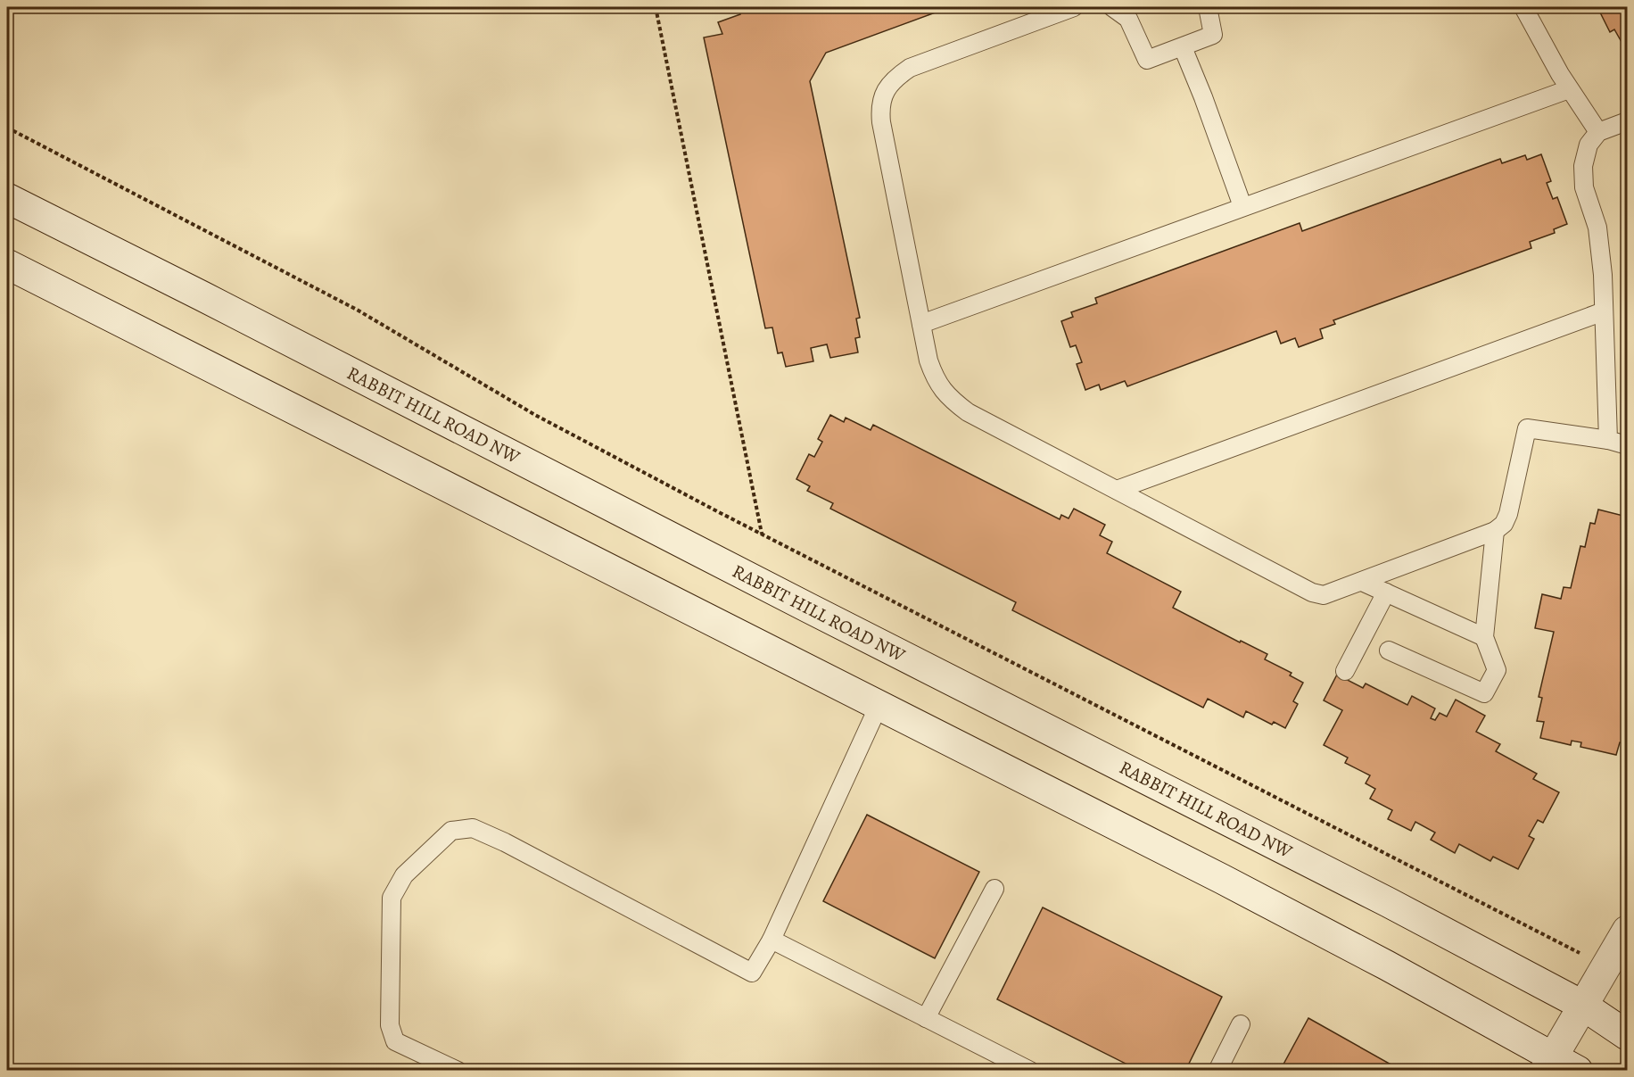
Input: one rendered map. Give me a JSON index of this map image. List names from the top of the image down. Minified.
{"streets":{"main road":["RABBIT HILL ROAD NW"]}}
